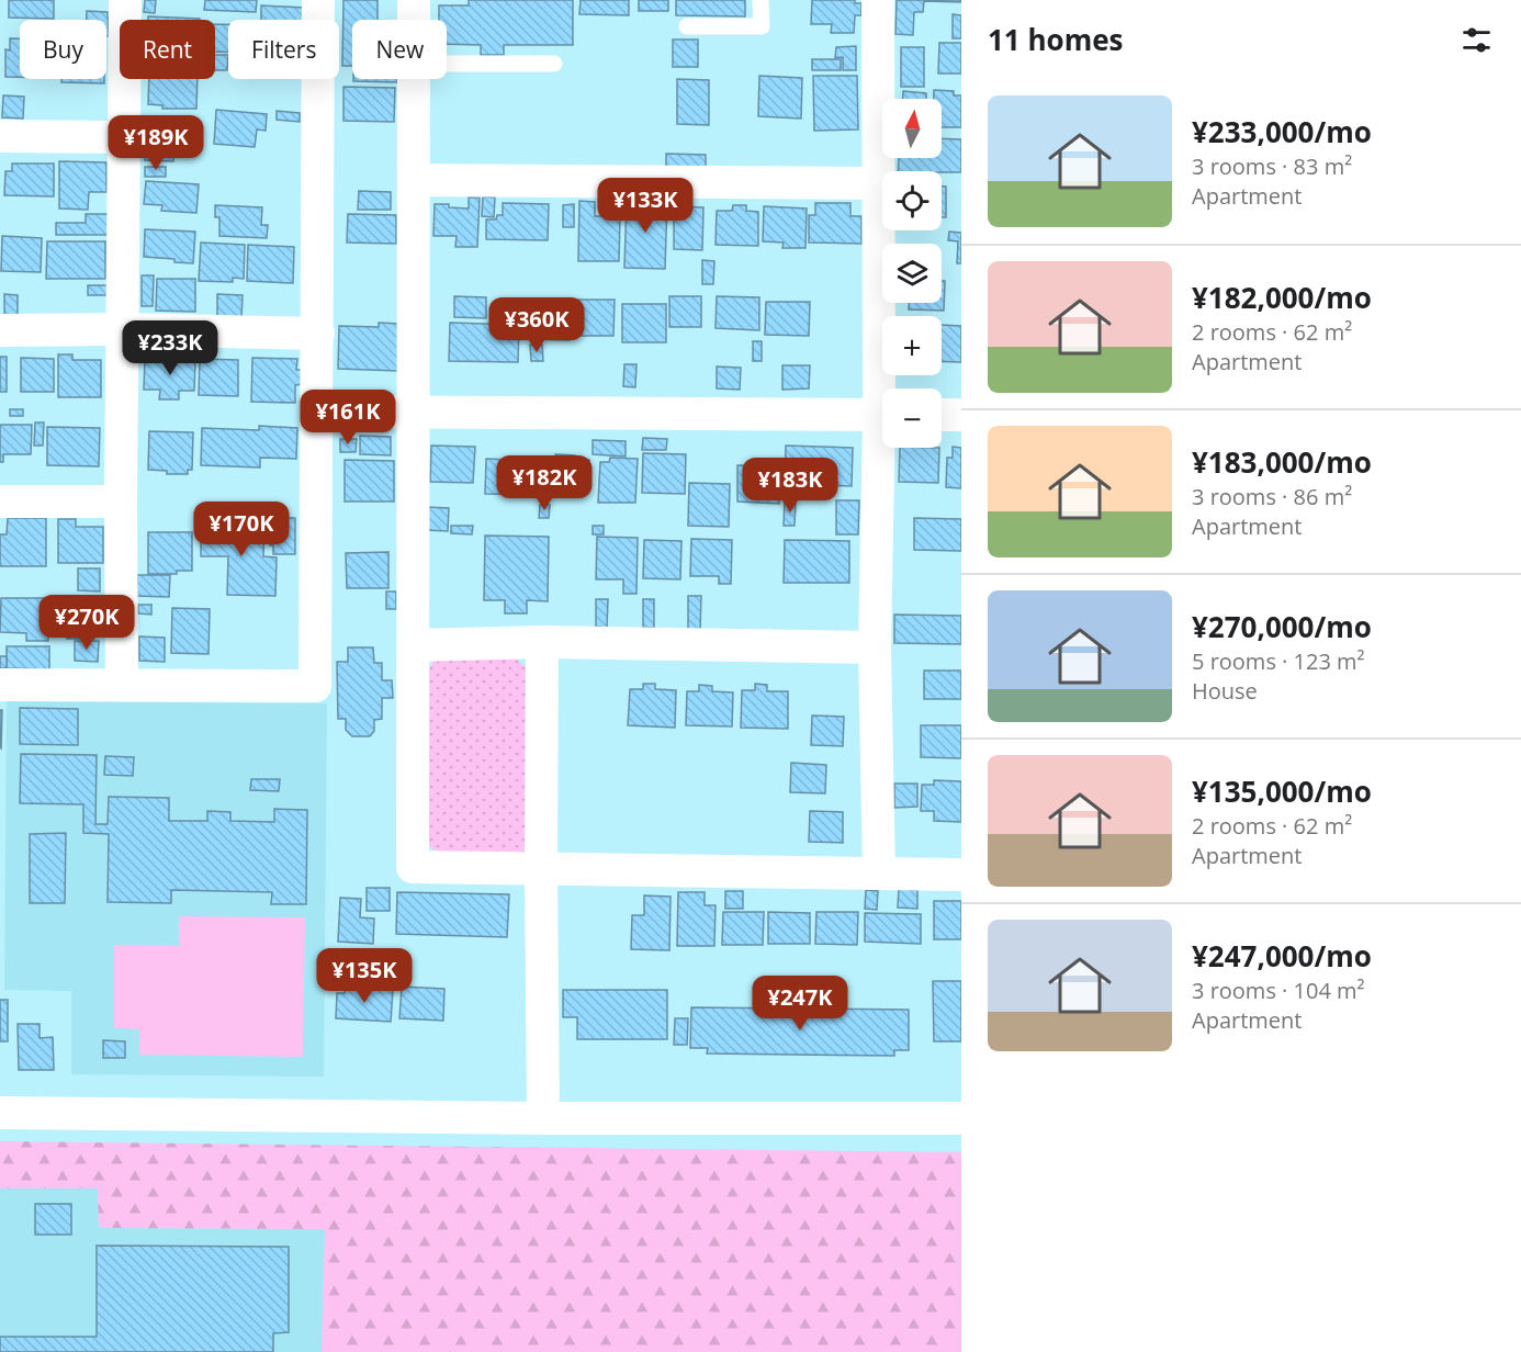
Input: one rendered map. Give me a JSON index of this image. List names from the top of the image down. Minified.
{"north":"top","page":{"heading":"11 homes","chip":["Buy","Rent","Filters","New"],"list":[{"name":"¥233,000/mo","note":"3 rooms · 83 m² · Apartment"},{"name":"¥182,000/mo","note":"2 rooms · 62 m² · Apartment"},{"name":"¥183,000/mo","note":"3 rooms · 86 m² · Apartment"},{"name":"¥270,000/mo","note":"5 rooms · 123 m² · House"},{"name":"¥135,000/mo","note":"2 rooms · 62 m² · Apartment"},{"name":"¥247,000/mo","note":"3 rooms · 104 m² · Apartment"}],"map_buttons":["+","−"],"price":["¥189K","¥133K","¥360K","¥233K","¥161K","¥182K","¥183K","¥170K","¥270K","¥135K","¥247K"]}}
